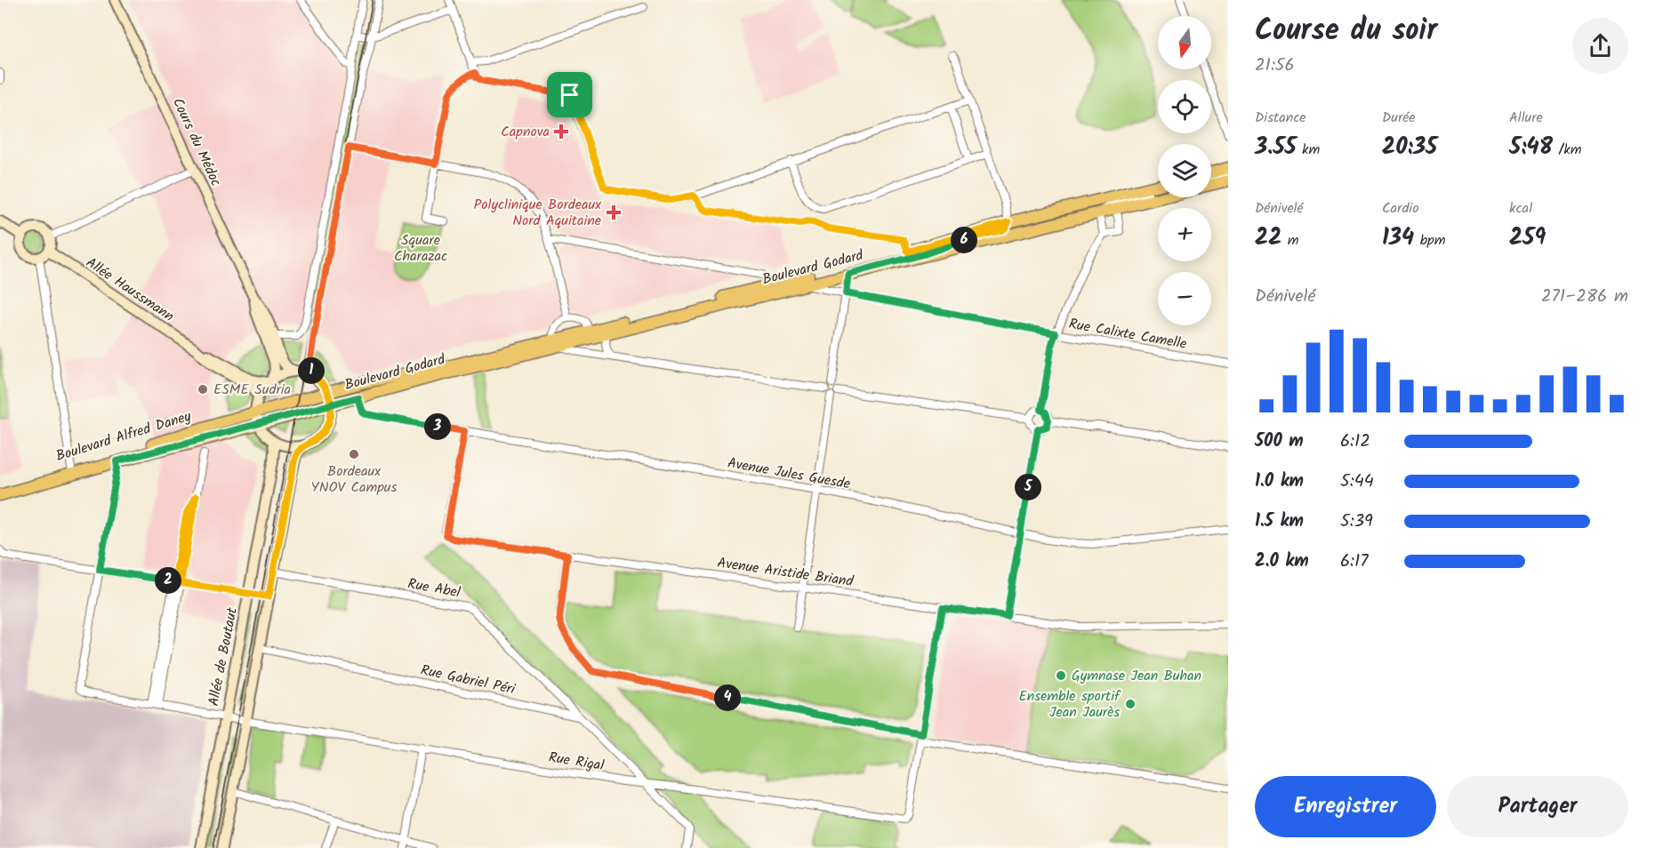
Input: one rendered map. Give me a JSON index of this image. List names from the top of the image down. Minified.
{"streets":{"main road":["Cours du Médoc","Boulevard Godard","Allée Haussmann","Boulevard Alfred Daney","Allée de Boutaut"],"street":["Rue Calixte Camelle","Avenue Jules Guesde","Avenue Aristide Briand","Rue Abel","Rue Gabriel Péri","Rue Rigal"]},"crossings":[["Cours du Médoc","Allée Haussmann"],["Boulevard Godard","Rue Calixte Camelle"],["Boulevard Godard","Boulevard Alfred Daney"],["Boulevard Godard","Avenue Jules Guesde"],["Avenue Jules Guesde","Avenue Aristide Briand"],["Rue Abel","Rue Gabriel Péri"],["Rue Abel","Rue Rigal"],["Allée de Boutaut","Rue Rigal"]],"parks":["Square Charazac"],"places":{"health":["Capnova","Polyclinique Bordeaux Nord Aquitaine"],"other":["ESME Sudria","Bordeaux YNOV Campus","Gymnase Jean Buhan","Ensemble sportif Jean Jaurès"]},"north":"bottom","page":{"heading":["Course du soir","21:56"],"map_buttons":["+","−"],"stats":[["Distance","3.55 km"],["Durée","20:35"],["Allure","5:48 /km"],["Dénivelé","22 m"],["Cardio","134 bpm"],["kcal","259"]],"pins":["6","1","3","5","2","4"],"chart":["Dénivelé","271–286 m"],"list":[{"name":"500 m","note":"6:12"},{"name":"1.0 km","note":"5:44"},{"name":"1.5 km","note":"5:39"},{"name":"2.0 km","note":"6:17"}],"buttons":["Enregistrer","Partager"]}}
